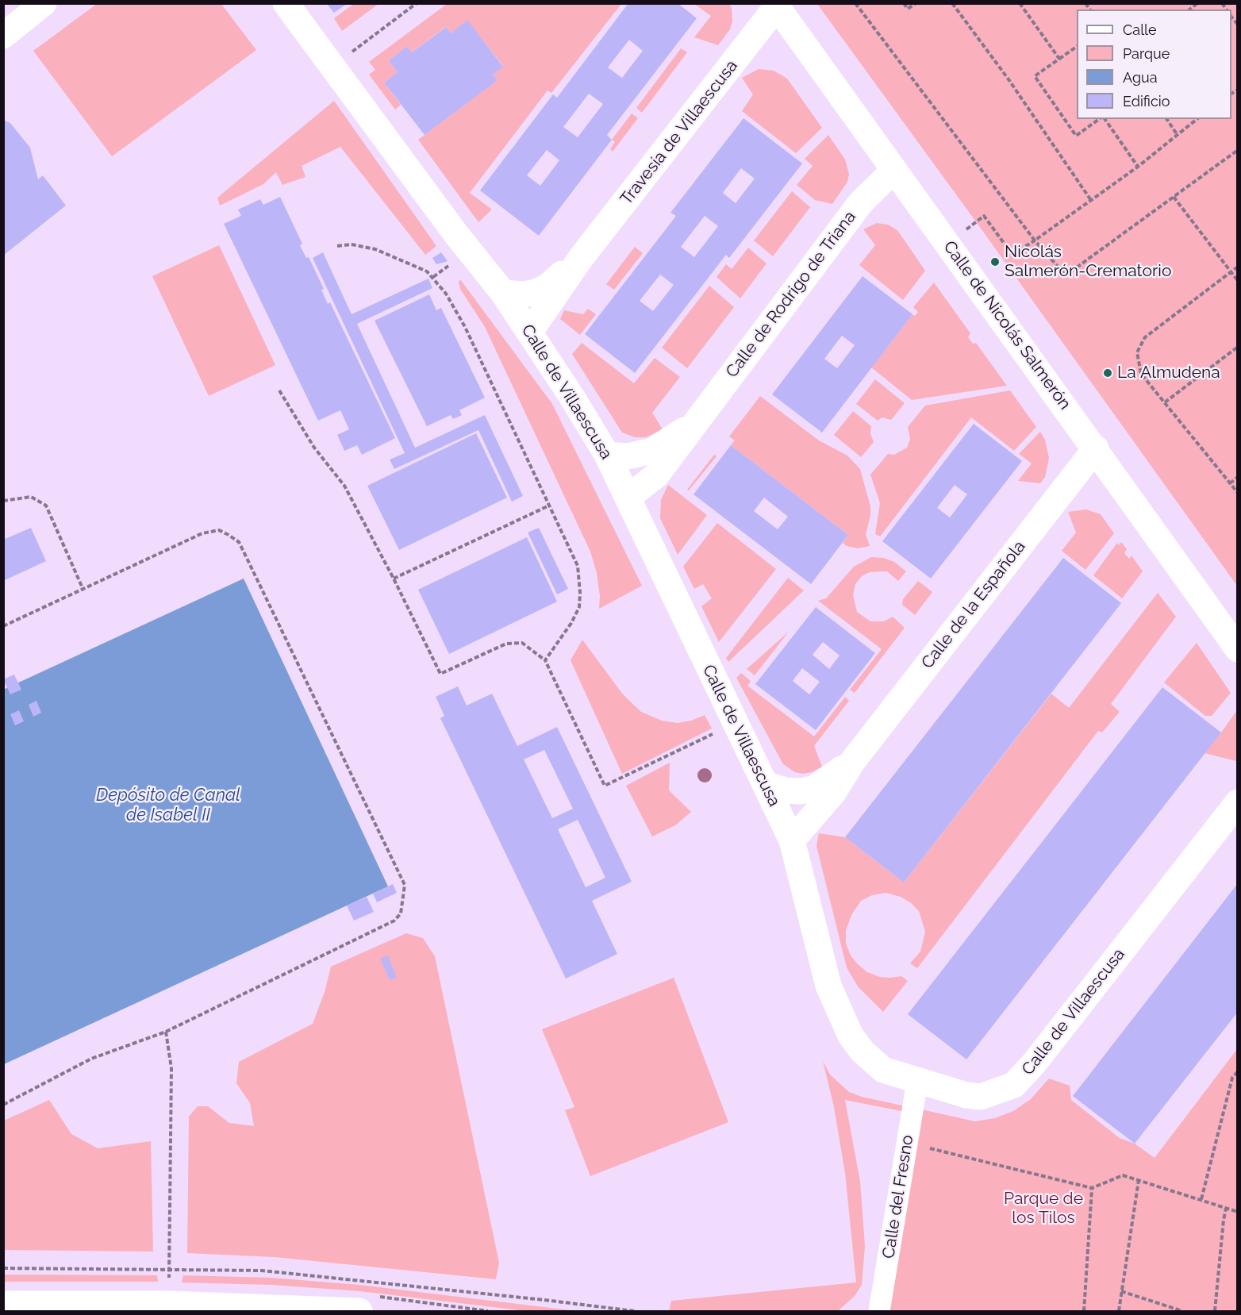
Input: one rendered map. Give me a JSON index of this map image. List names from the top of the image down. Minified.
{"streets":{"street":["Travesía de Villaescusa","Calle de Rodrigo de Triana","Calle de Nicolás Salmerón","Calle de Villaescusa","Calle de la Española","Calle del Fresno"]},"crossings":[["Travesía de Villaescusa","Calle de Nicolás Salmerón"],["Travesía de Villaescusa","Calle de Villaescusa"],["Calle de Rodrigo de Triana","Calle de Nicolás Salmerón"],["Calle de Rodrigo de Triana","Calle de Villaescusa"],["Calle de Nicolás Salmerón","Calle de la Española"],["Calle de Villaescusa","Calle de la Española"],["Calle de Villaescusa","Calle del Fresno"]],"water":["Depósito de Canal de Isabel II"],"parks":["Parque de los Tilos"],"places":["Nicolás Salmerón-Crematorio","La Almudena"],"legend":["Calle","Parque","Agua","Edificio"]}
